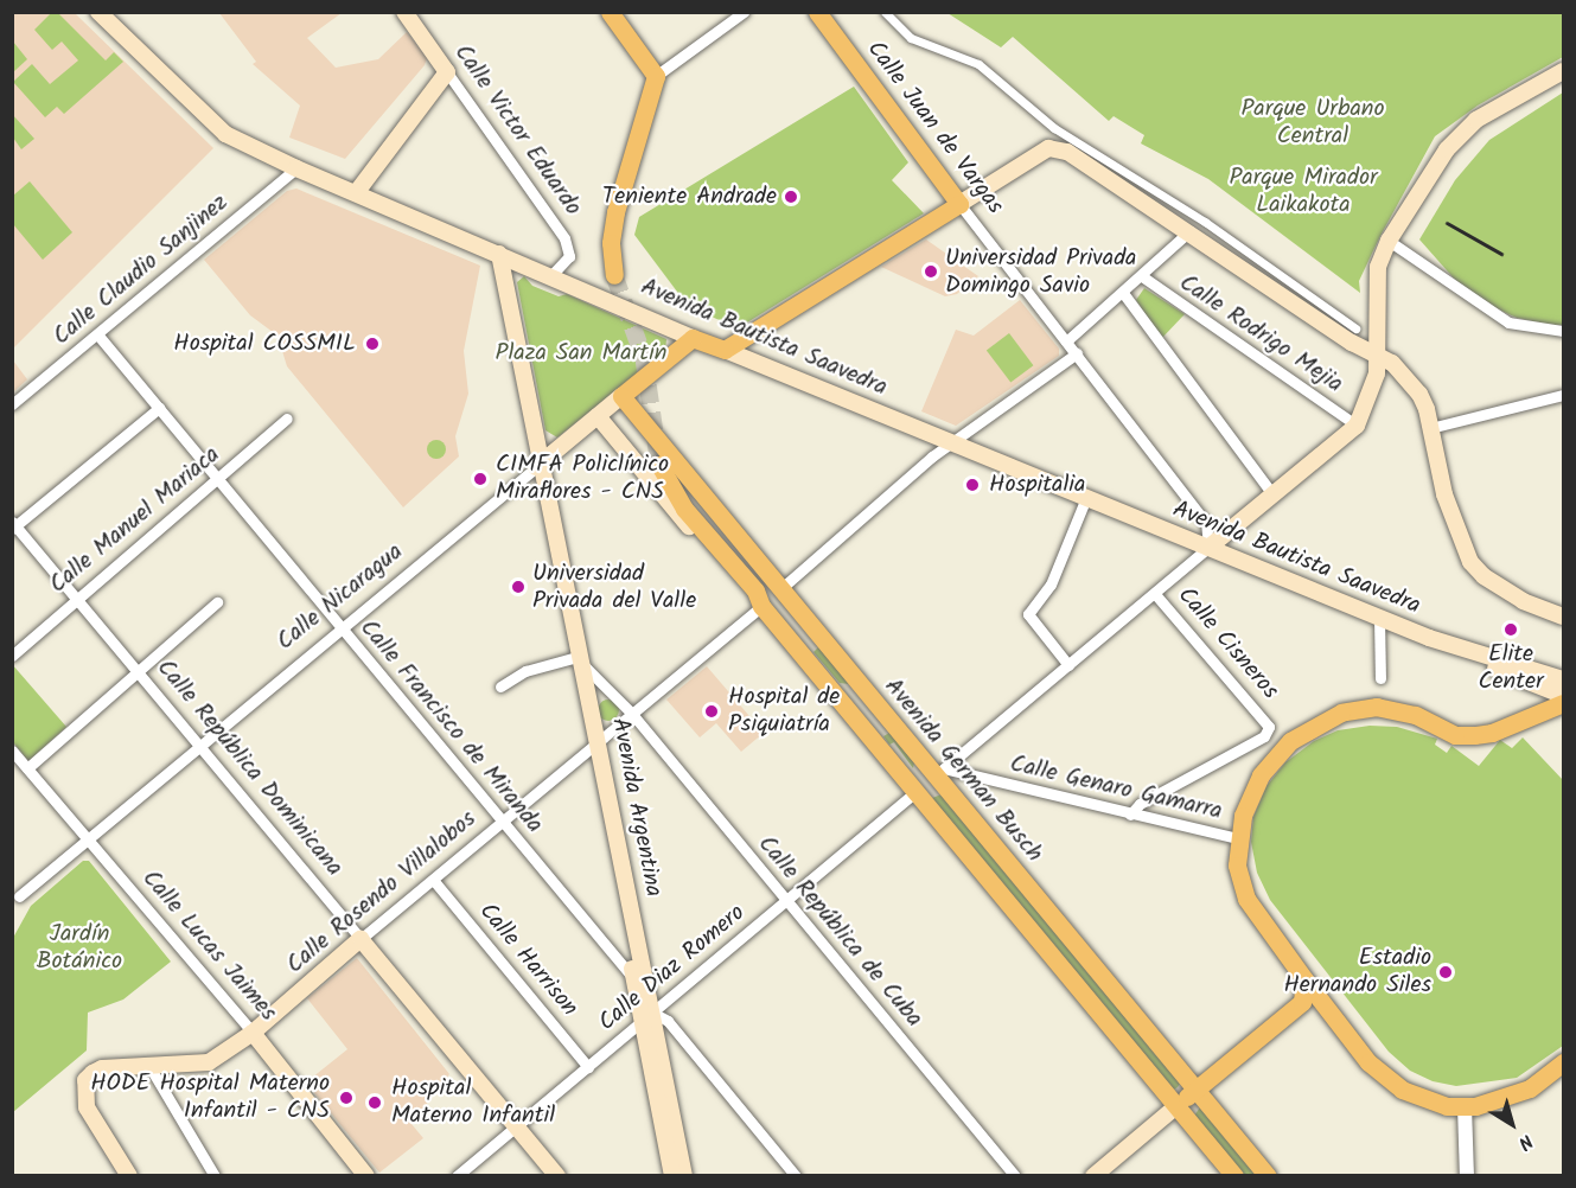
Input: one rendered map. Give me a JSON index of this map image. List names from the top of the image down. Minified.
{"streets":{"main road":["Calle Juan de Vargas","Calle Victor Eduardo","Avenida Bautista Saavedra","Calle Nicaragua","Calle República Dominicana","Avenida German Busch","Avenida Argentina","Calle Rosendo Villalobos","Calle Lucas Jaimes"],"street":["Calle Claudio Sanjinez","Calle Rodrigo Mejia","Calle Manuel Mariaca","Calle Cisneros","Calle Francisco de Miranda","Calle Genaro Gamarra","Calle República de Cuba","Calle Harrison","Calle Diaz Romero"]},"crossings":[["Calle Victor Eduardo","Avenida Bautista Saavedra"],["Calle Claudio Sanjinez","Avenida Bautista Saavedra"],["Calle Claudio Sanjinez","Calle Francisco de Miranda"],["Avenida Bautista Saavedra","Calle Nicaragua"],["Avenida Bautista Saavedra","Avenida Argentina"],["Calle Manuel Mariaca","Calle Francisco de Miranda"],["Calle Manuel Mariaca","Calle República Dominicana"],["Calle Nicaragua","Calle Francisco de Miranda"],["Calle Nicaragua","Calle República Dominicana"],["Calle Nicaragua","Avenida German Busch"],["Calle Nicaragua","Avenida Argentina"],["Calle Nicaragua","Calle Lucas Jaimes"],["Calle Cisneros","Calle Genaro Gamarra"],["Calle Francisco de Miranda","Avenida Argentina"],["Calle Francisco de Miranda","Calle Rosendo Villalobos"],["Calle República Dominicana","Calle Rosendo Villalobos"],["Calle República Dominicana","Calle Diaz Romero"],["Avenida German Busch","Calle Genaro Gamarra"],["Avenida Argentina","Calle Rosendo Villalobos"],["Avenida Argentina","Calle República de Cuba"],["Avenida Argentina","Calle Diaz Romero"],["Calle Rosendo Villalobos","Calle República de Cuba"],["Calle Rosendo Villalobos","Calle Lucas Jaimes"],["Calle Rosendo Villalobos","Calle Harrison"],["Calle República de Cuba","Calle Diaz Romero"],["Calle Harrison","Calle Diaz Romero"]],"parks":["Parque Urbano Central","Parque Mirador Laikakota","Plaza San Martín","Jardín Botánico"],"places":["Teniente Andrade","Universidad Privada Domingo Savio","Hospital COSSMIL","CIMFA Policlínico Miraflores - CNS","Hospitalia","Universidad Privada del Valle","Elite Center","Hospital de Psiquiatría","Estadio Hernando Siles","HODE Hospital Materno Infantil - CNS","Hospital Materno Infantil"],"north":"bottom right"}
